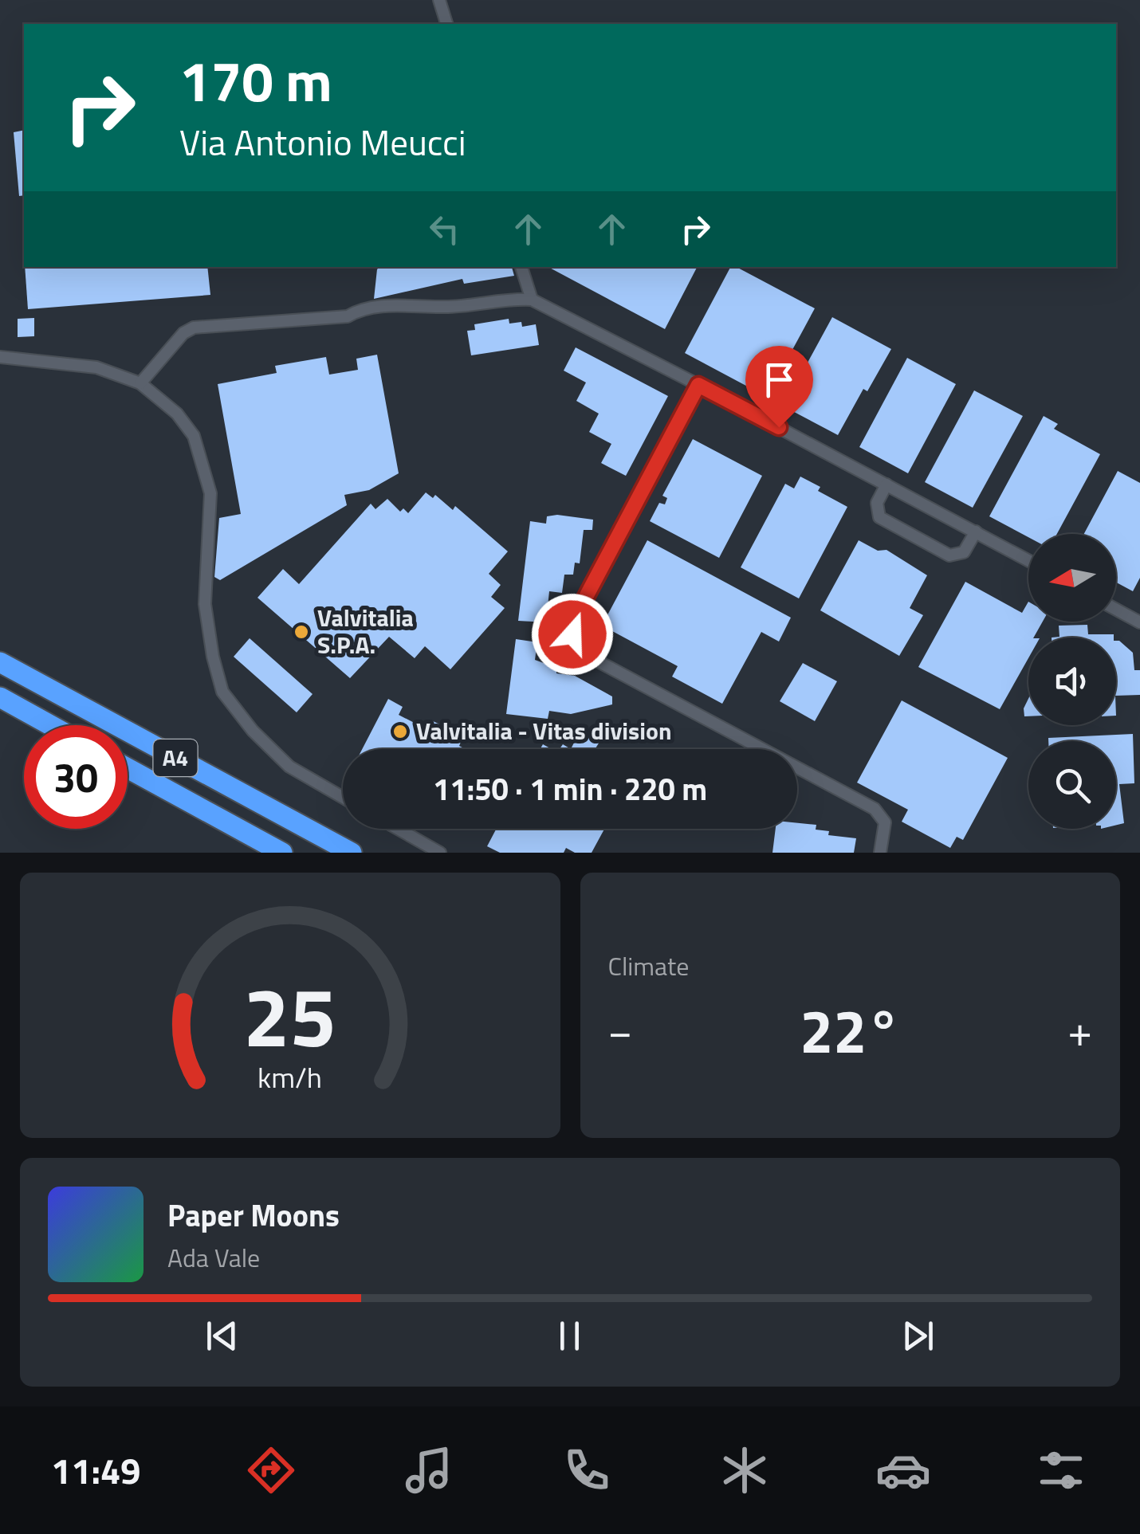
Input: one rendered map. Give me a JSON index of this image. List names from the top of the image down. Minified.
{"streets":{"highway":["A4"]},"places":["Valvitalia S.P.A.","Valvitalia - Vitas division"],"north":"left","page":{"turn":["170 m","Via Antonio Meucci"],"limit":"30","trip":"11:50 · 1 min · 220 m","tile":"Climate","heat":["−","22°","+"],"song":["Paper Moons","Ada Vale"],"tabs":"11:49","gauge":["25","km/h"]}}
